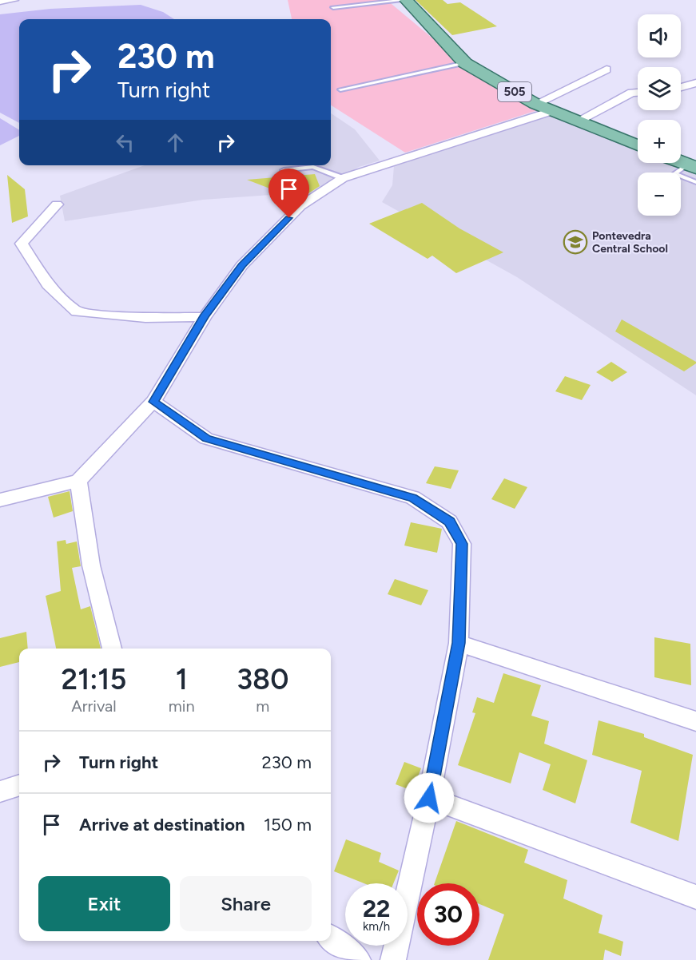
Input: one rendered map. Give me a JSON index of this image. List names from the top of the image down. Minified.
{"streets":{"main road":["505"]},"places":{"school or university":["Pontevedra Central School"]},"page":{"map_buttons":["+","−"],"turn":["230 m","Turn right"],"eta":["21:15","Arrival","1","min","380","m"],"list":[{"name":"Turn right","value":"230 m"},{"name":"Arrive at destination","value":"150 m"}],"buttons":["Exit","Share"],"speed":"22 km/h","limit":"30"}}
